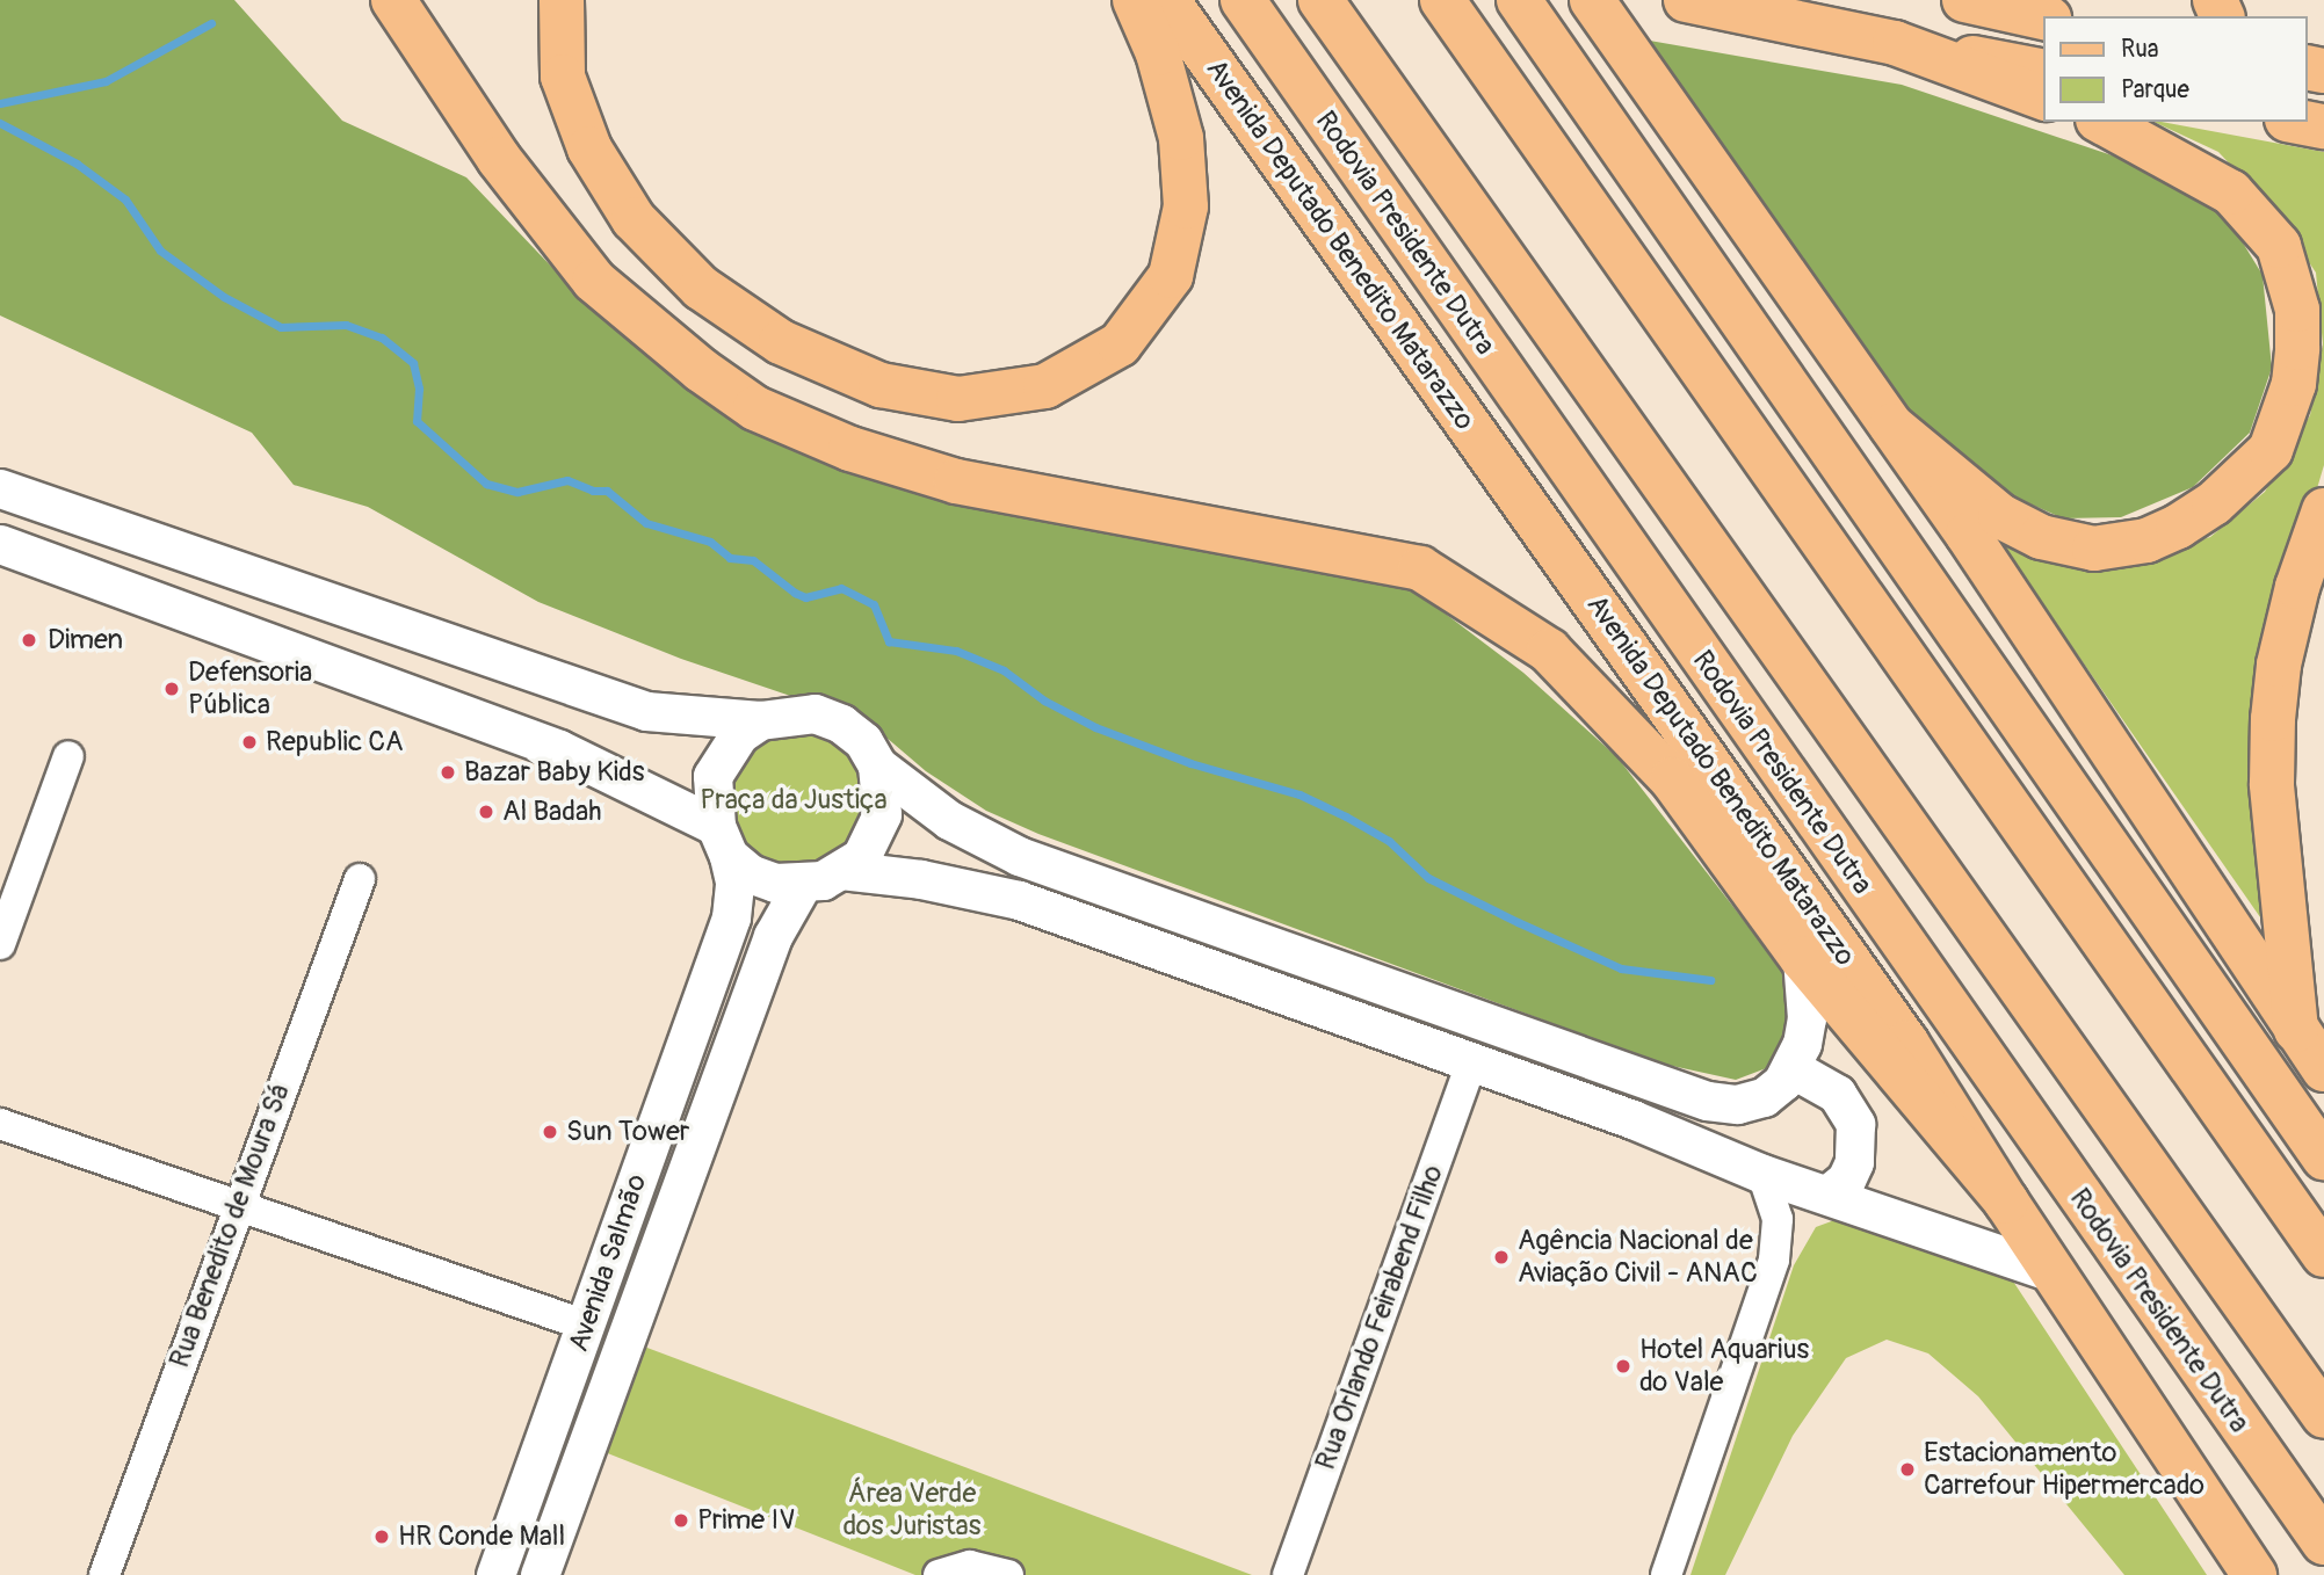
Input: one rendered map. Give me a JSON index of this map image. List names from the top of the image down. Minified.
{"streets":{"main road":["Rodovia Presidente Dutra","Avenida Deputado Benedito Matarazzo"],"street":["Rua Benedito de Moura Sá","Avenida Salmão","Rua Orlando Feirabend Filho"]},"parks":["Praça da Justiça","Área Verde dos Juristas"],"places":["Dimen","Defensoria Pública","Republic CA","Bazar Baby Kids","Al Badah","Sun Tower","Agência Nacional de Aviação Civil - ANAC","Hotel Aquarius do Vale","Estacionamento Carrefour Hipermercado","Prime IV","HR Conde Mall"],"legend":["Rua","Parque"]}
